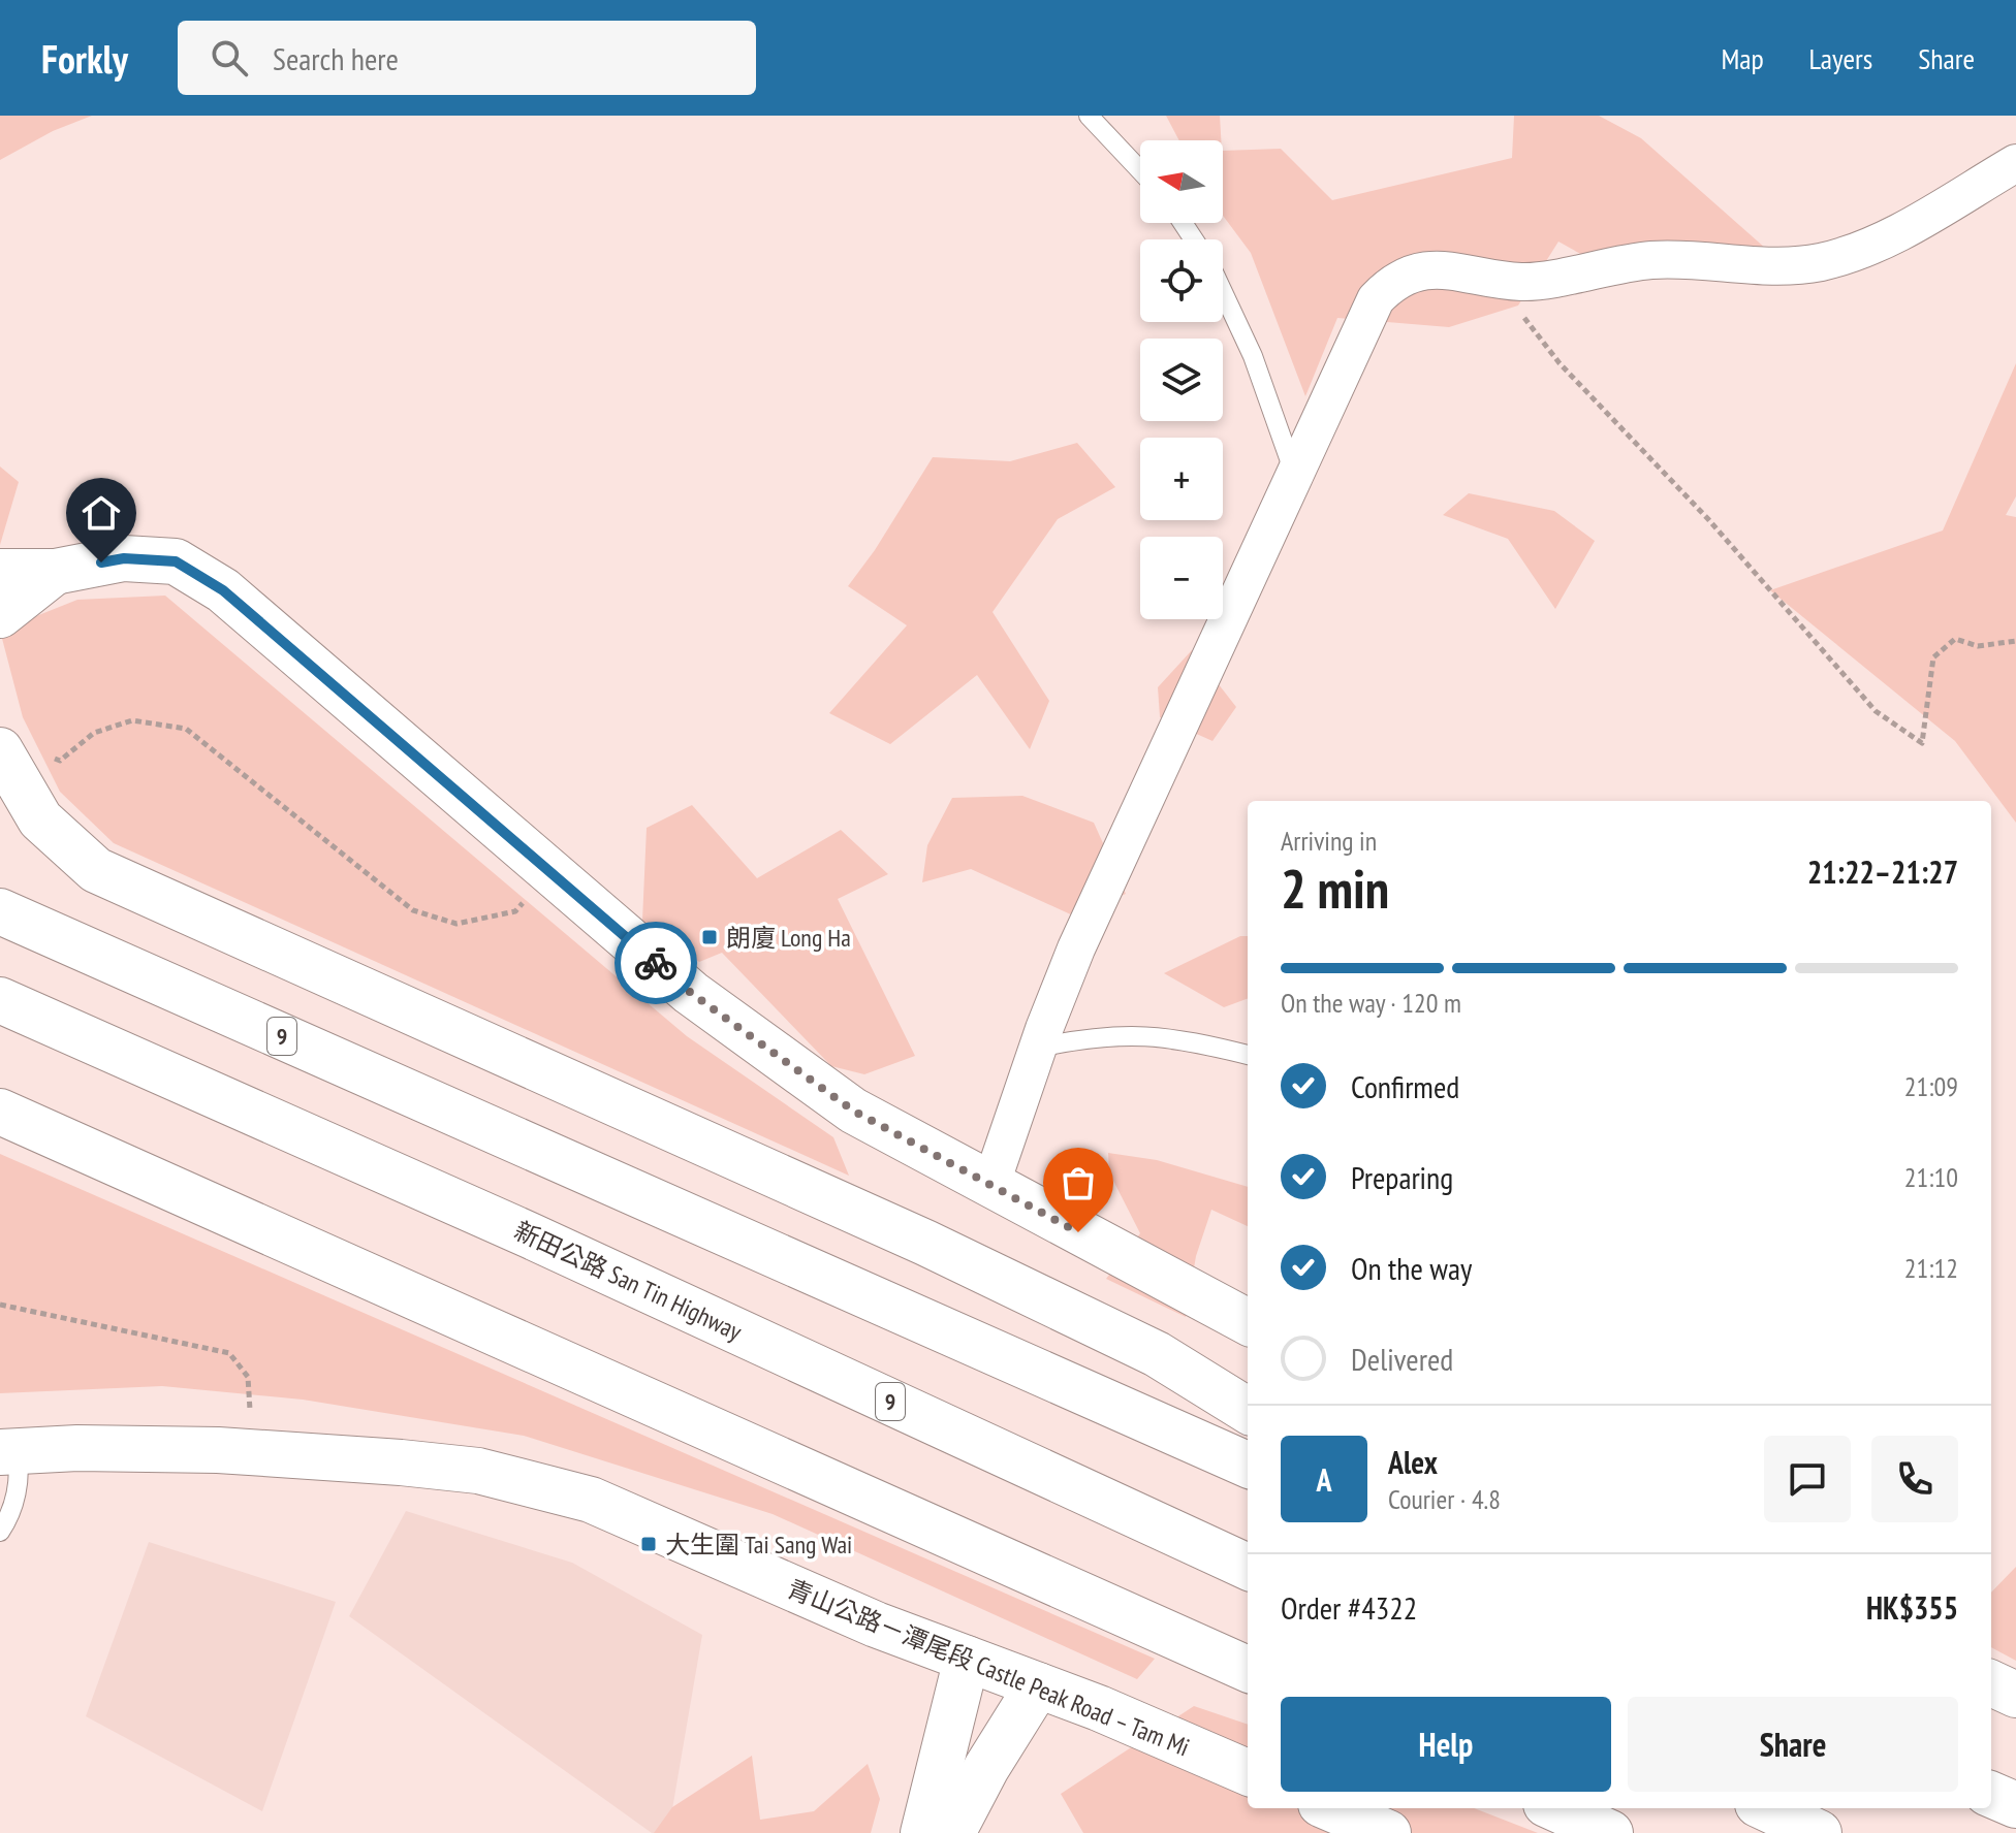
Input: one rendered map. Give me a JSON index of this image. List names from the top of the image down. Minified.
{"streets":{"main road":["9","新田公路 San Tin Highway","青山公路－潭尾段 Castle Peak Road – Tam Mi"]},"places":{"transit":["朗廈 Long Ha","大生圍 Tai Sang Wai"]},"north":"left","page":{"header":"Forkly","search":"Search here","nav":["Map","Layers","Share"],"map_buttons":["+","−"],"heading":["2 min","Arriving in","21:22–21:27"],"panel":["Alex","Courier · 4.8","Order #4322","HK$355"],"bar":"On the way · 120 m","list":[["Confirmed","21:09"],["Preparing","21:10"],["On the way","21:12"],"Delivered"],"round":"A","buttons":["Help","Share"]}}
